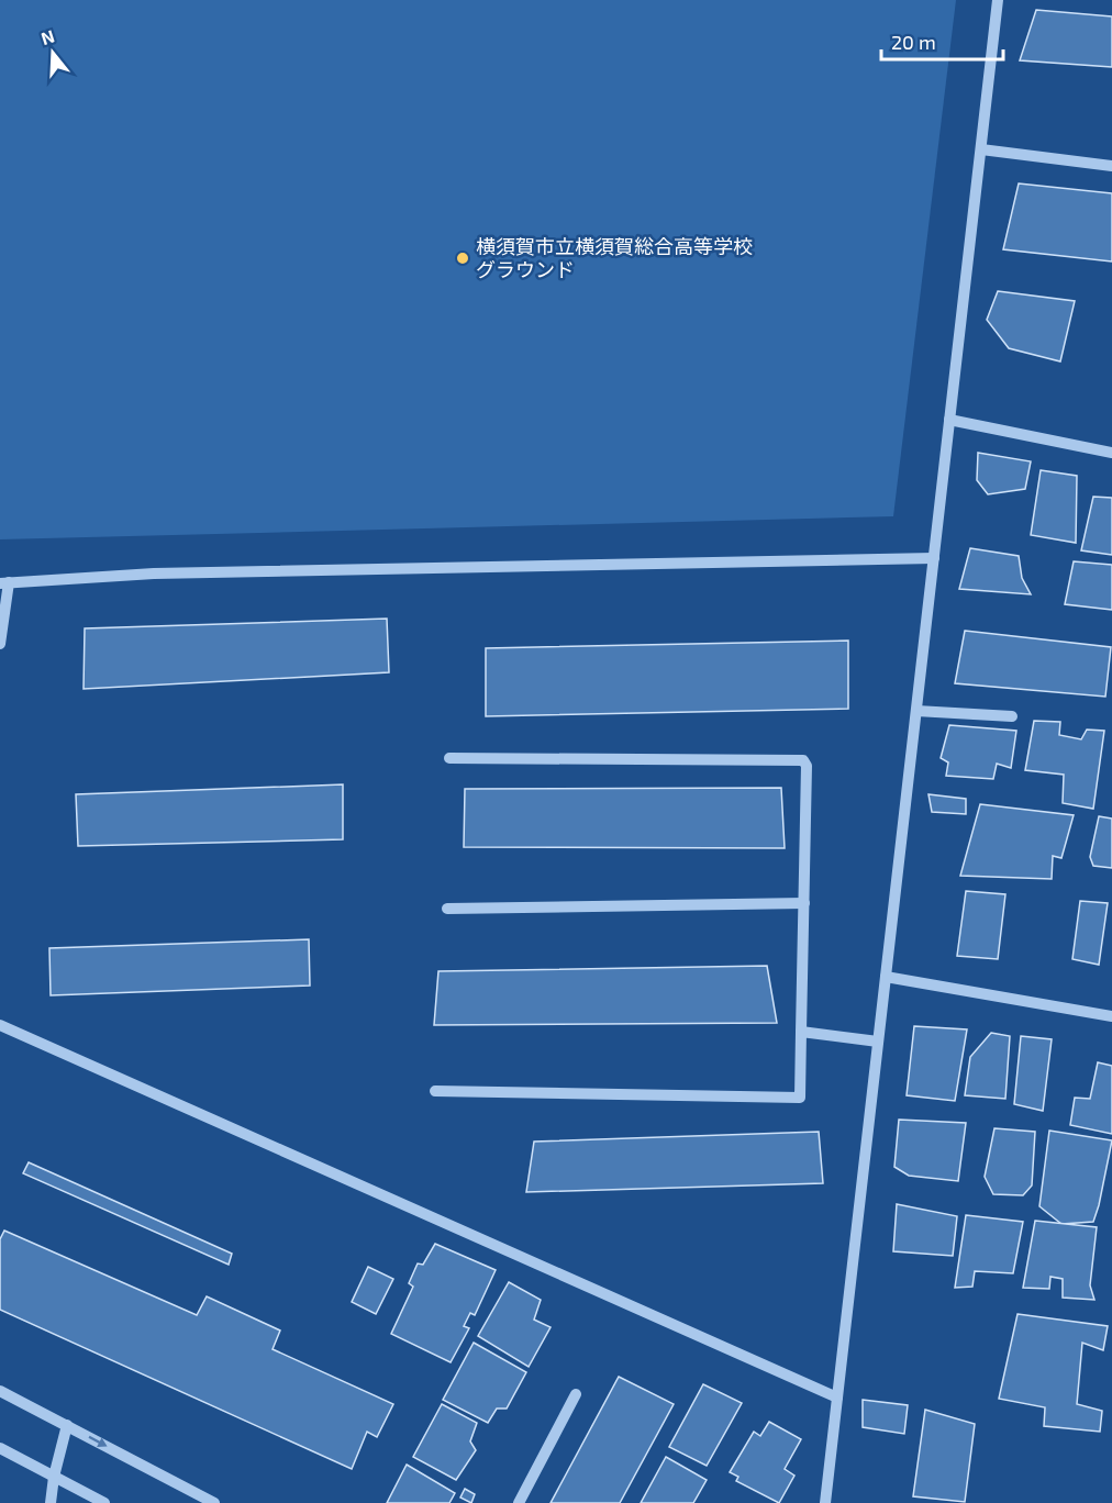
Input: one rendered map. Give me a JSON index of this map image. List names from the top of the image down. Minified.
{"places":["横須賀市立横須賀総合高等学校 グラウンド"],"scale_bar":"20 m","north":"top"}
